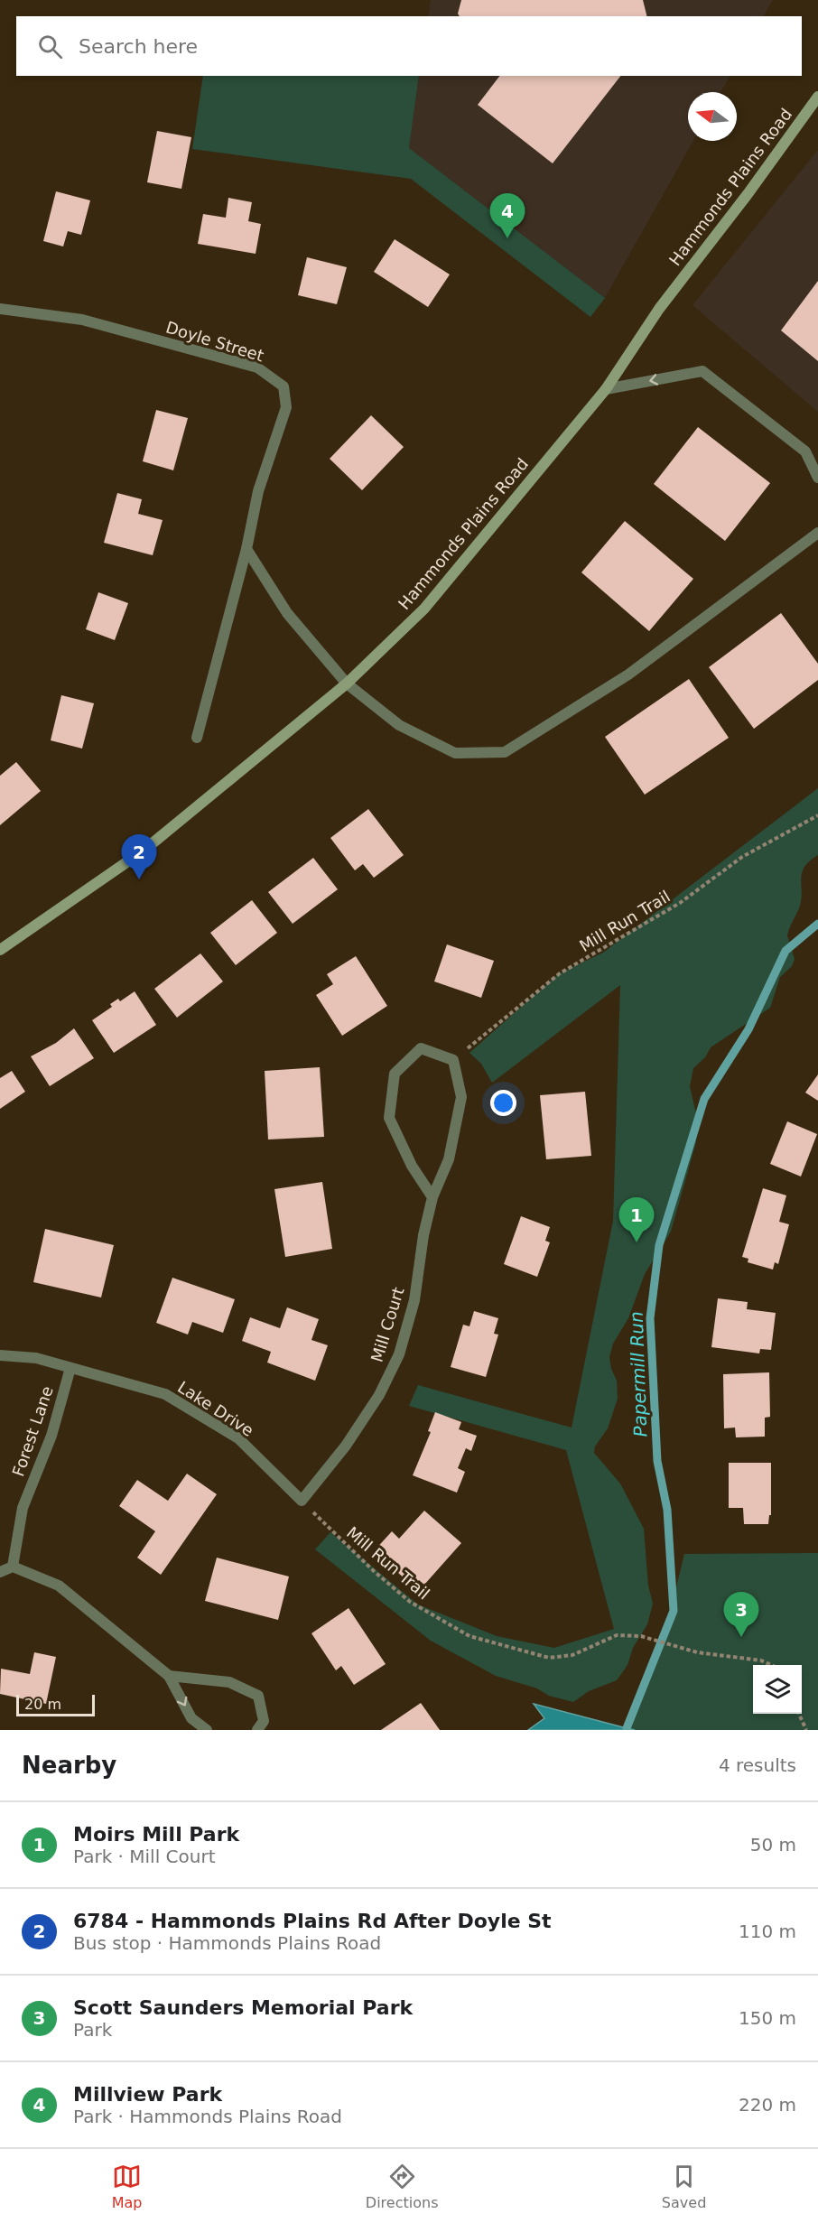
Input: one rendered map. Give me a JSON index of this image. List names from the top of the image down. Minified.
{"streets":{"main road":["Hammonds Plains Road"],"street":["Doyle Street","Mill Court","Lake Drive","Forest Lane"],"path":["Mill Run Trail"]},"crossings":[["Mill Run Trail","Mill Court"],["Mill Run Trail","Lake Drive"],["Mill Court","Lake Drive"],["Lake Drive","Forest Lane"]],"water":["Papermill Run"],"scale_bar":"20 m","north":"left","page":{"search":"Search here","pins":["4","2","1","3"],"scale":"20 m","heading":["Nearby","4 results"],"list":[{"mark":"1","name":"Moirs Mill Park","note":"Park · Mill Court","value":"50 m"},{"mark":"2","name":"6784 - Hammonds Plains Rd After Doyle St","note":"Bus stop · Hammonds Plains Road","value":"110 m"},{"mark":"3","name":"Scott Saunders Memorial Park","note":"Park","value":"150 m"},{"mark":"4","name":"Millview Park","note":"Park · Hammonds Plains Road","value":"220 m"}],"nav":["Map","Directions","Saved"]}}
